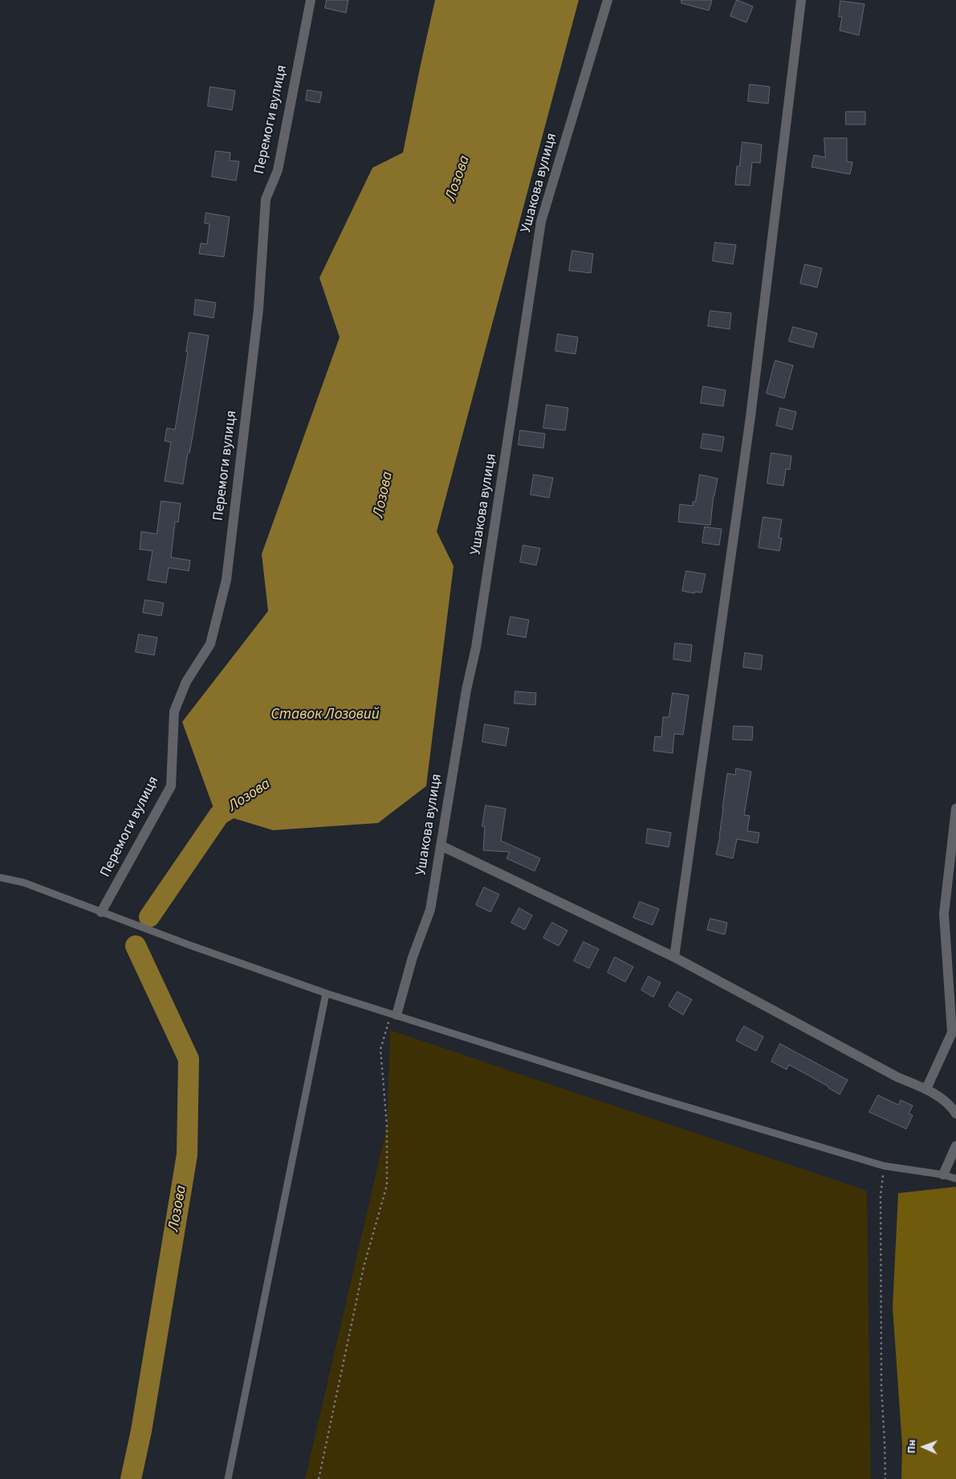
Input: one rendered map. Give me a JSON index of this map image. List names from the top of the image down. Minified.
{"streets":{"street":["Перемоги вулиця","Ушакова вулиця"]},"water":["Лозова","Ставок Лозовий"],"north":"left"}
